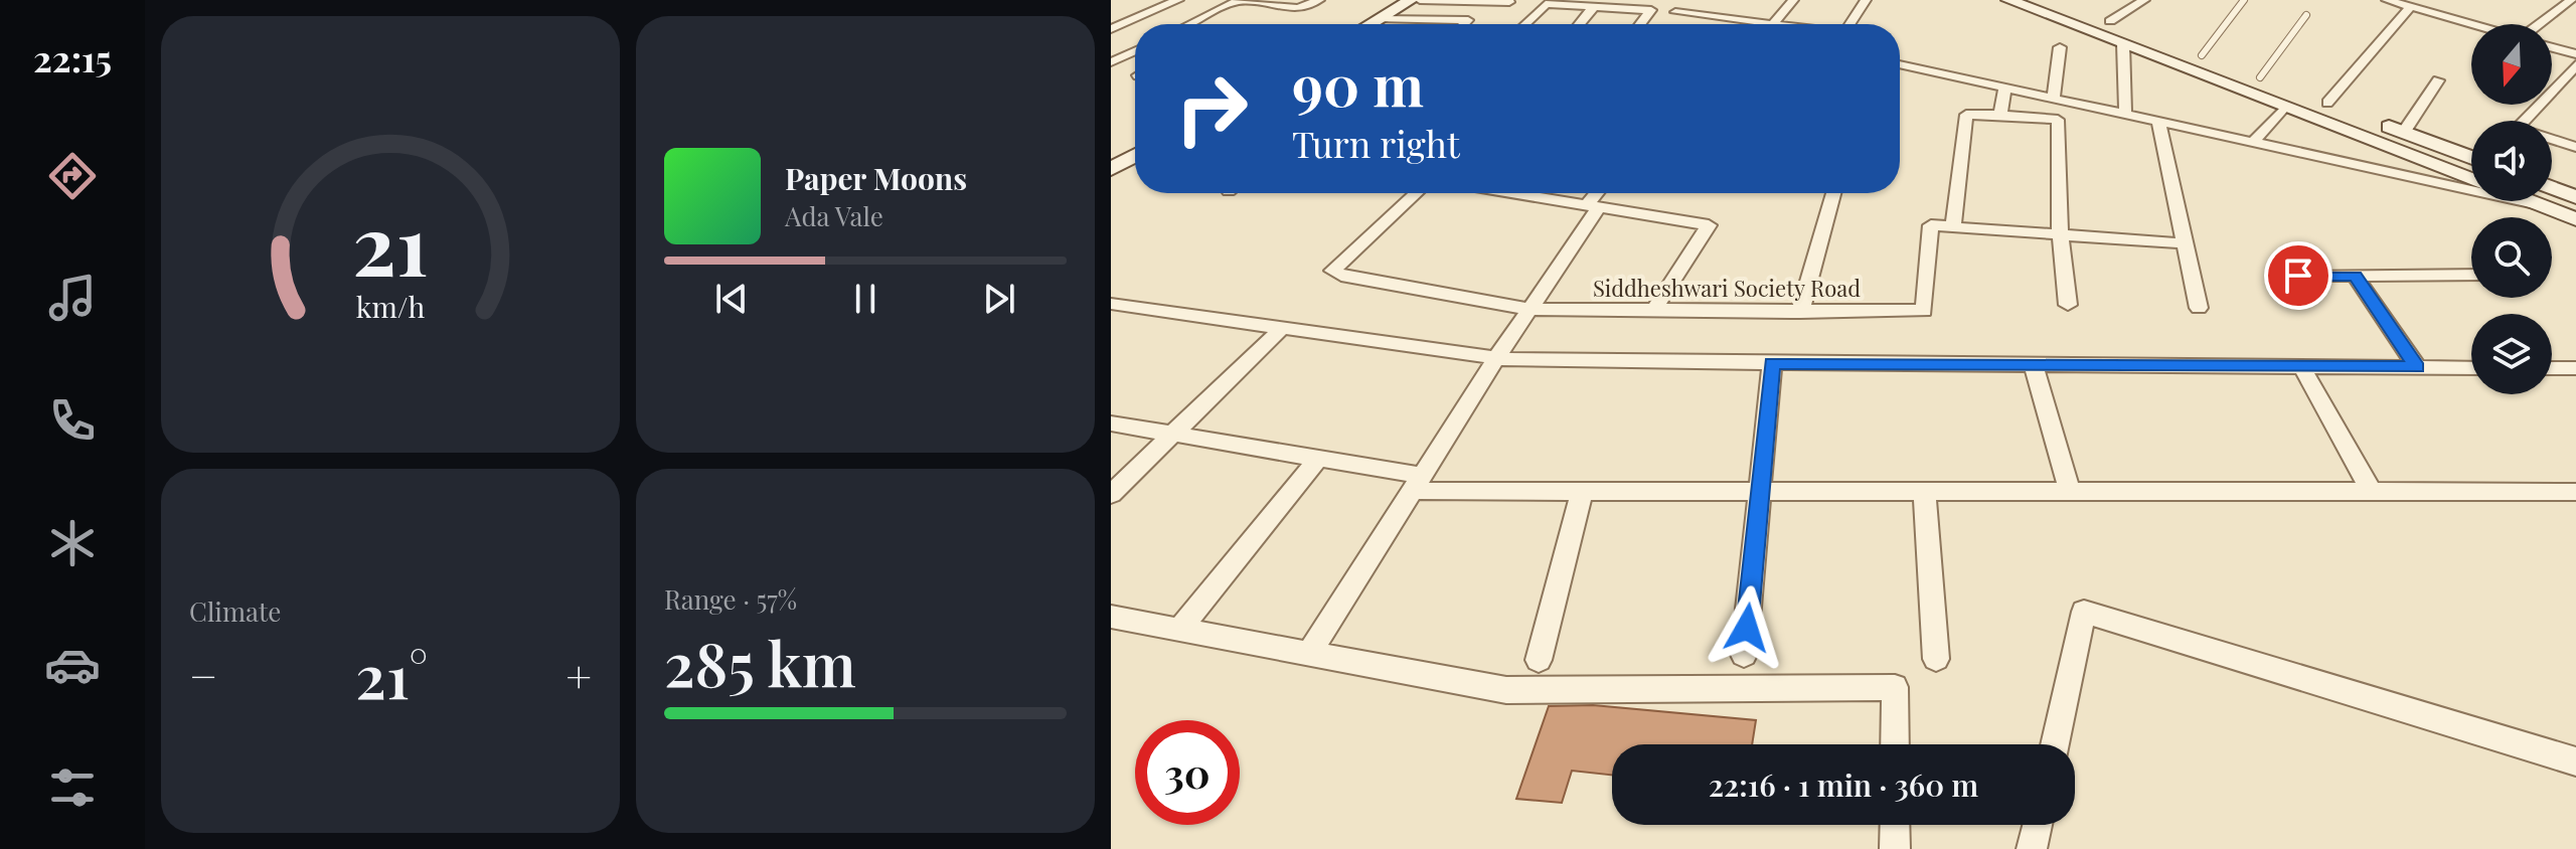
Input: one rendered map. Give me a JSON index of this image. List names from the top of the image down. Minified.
{"streets":{"street":["Siddheshwari Society Road"]},"north":"bottom","page":{"tabs":"22:15","turn":["90 m","Turn right"],"song":["Paper Moons","Ada Vale"],"tile":["Climate",["Range · 57%","285 km"]],"heat":["−","21°","+"],"limit":"30","trip":"22:16 · 1 min · 360 m","gauge":["21","km/h"]}}
